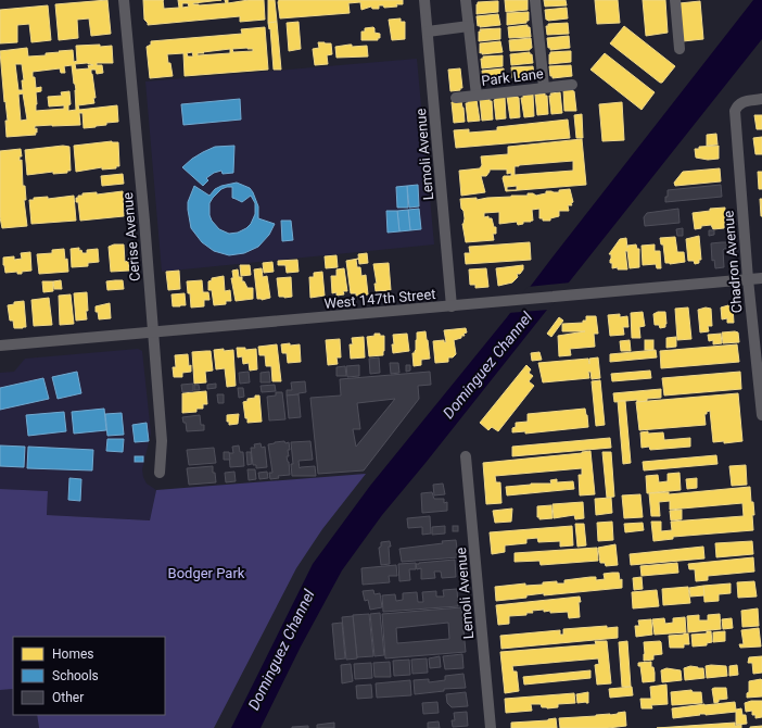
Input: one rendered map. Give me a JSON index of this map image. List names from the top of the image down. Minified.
{"streets":{"street":["Park Lane","Lemoli Avenue","Cerise Avenue","Chadron Avenue","West 147th Street"]},"crossings":[["Lemoli Avenue","West 147th Street"],["Cerise Avenue","West 147th Street"],["Chadron Avenue","West 147th Street"]],"water":["Dominguez Channel"],"parks":["Bodger Park"],"legend":["Homes","Schools","Other"]}
